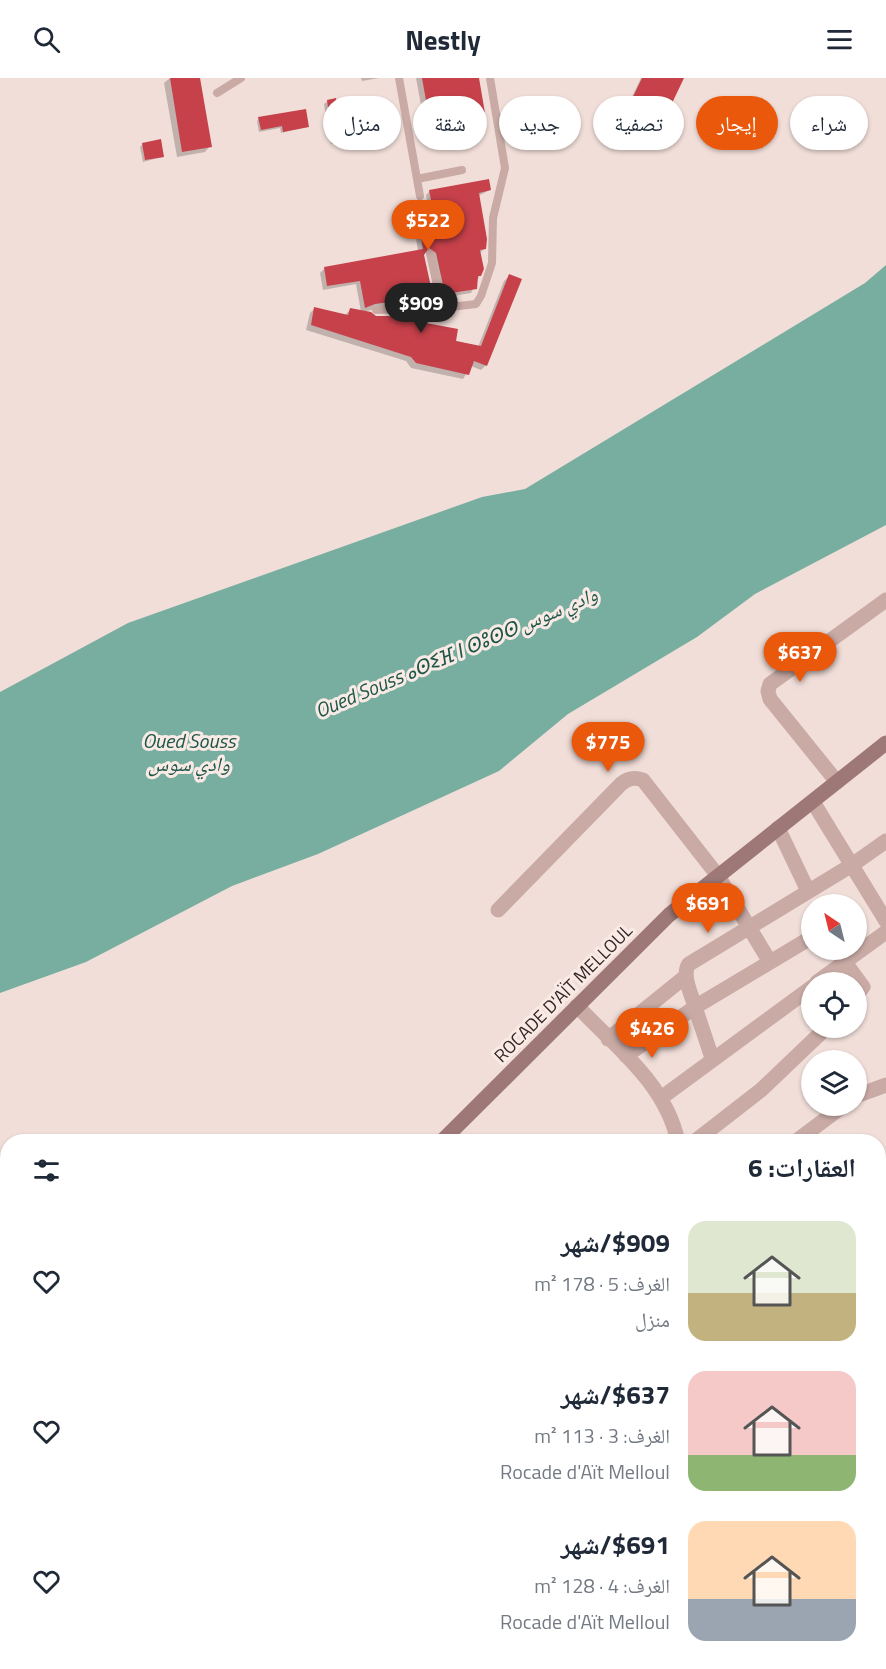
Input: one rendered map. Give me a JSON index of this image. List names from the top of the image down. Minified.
{"streets":{"street":["ROCADE D'AÏT MELLOUL"]},"water":["Oued Souss ⴰⵙⵉⴼ ⵏ ⵙⵓⵙⵙ وادي سوس","Oued Souss وادي سوس"],"north":"top left","page":{"header":"Nestly","chip":["شراء","إيجار","تصفية","جديد","شقة","منزل"],"price":["$522","$909","$637","$775","$691","$426"],"heading":"العقارات: 6","list":[{"name":"$909/شهر","note":"الغرف: 5 · 178 m² · منزل"},{"name":"$637/شهر","note":"الغرف: 3 · 113 m² · Rocade d'Aït Melloul"},{"name":"$691/شهر","note":"الغرف: 4 · 128 m² · Rocade d'Aït Melloul"}]}}
